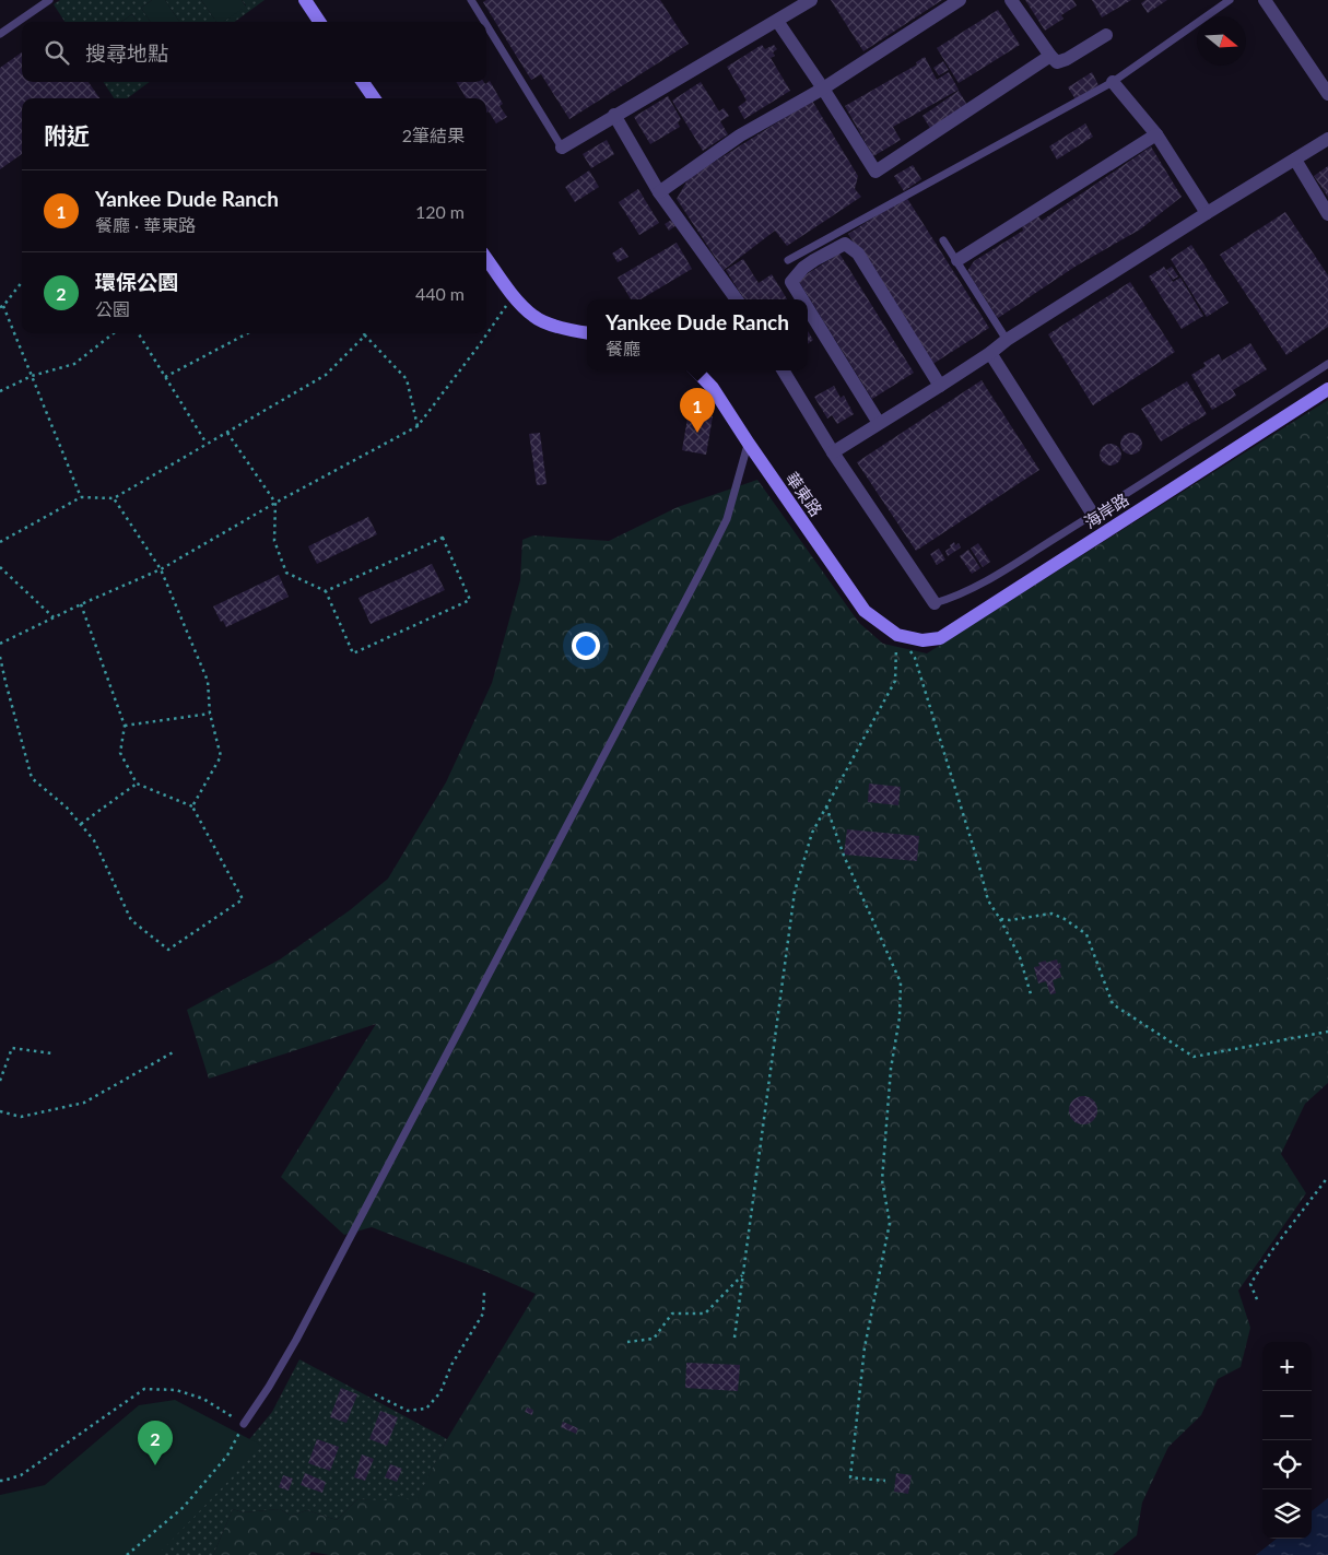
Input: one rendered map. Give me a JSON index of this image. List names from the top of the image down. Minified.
{"streets":{"main road":["華東路","海岸路"]},"crossings":[["華東路","海岸路"]],"north":"right","page":{"search":"搜尋地點","heading":["附近","2筆結果"],"list":[{"mark":"1","name":"Yankee Dude Ranch","note":"餐廳 · 華東路","value":"120 m"},{"mark":"2","name":"環保公園","note":"公園","value":"440 m"}],"popup":["Yankee Dude Ranch","餐廳"],"pins":["1","2"],"map_buttons":["+","−"]}}
